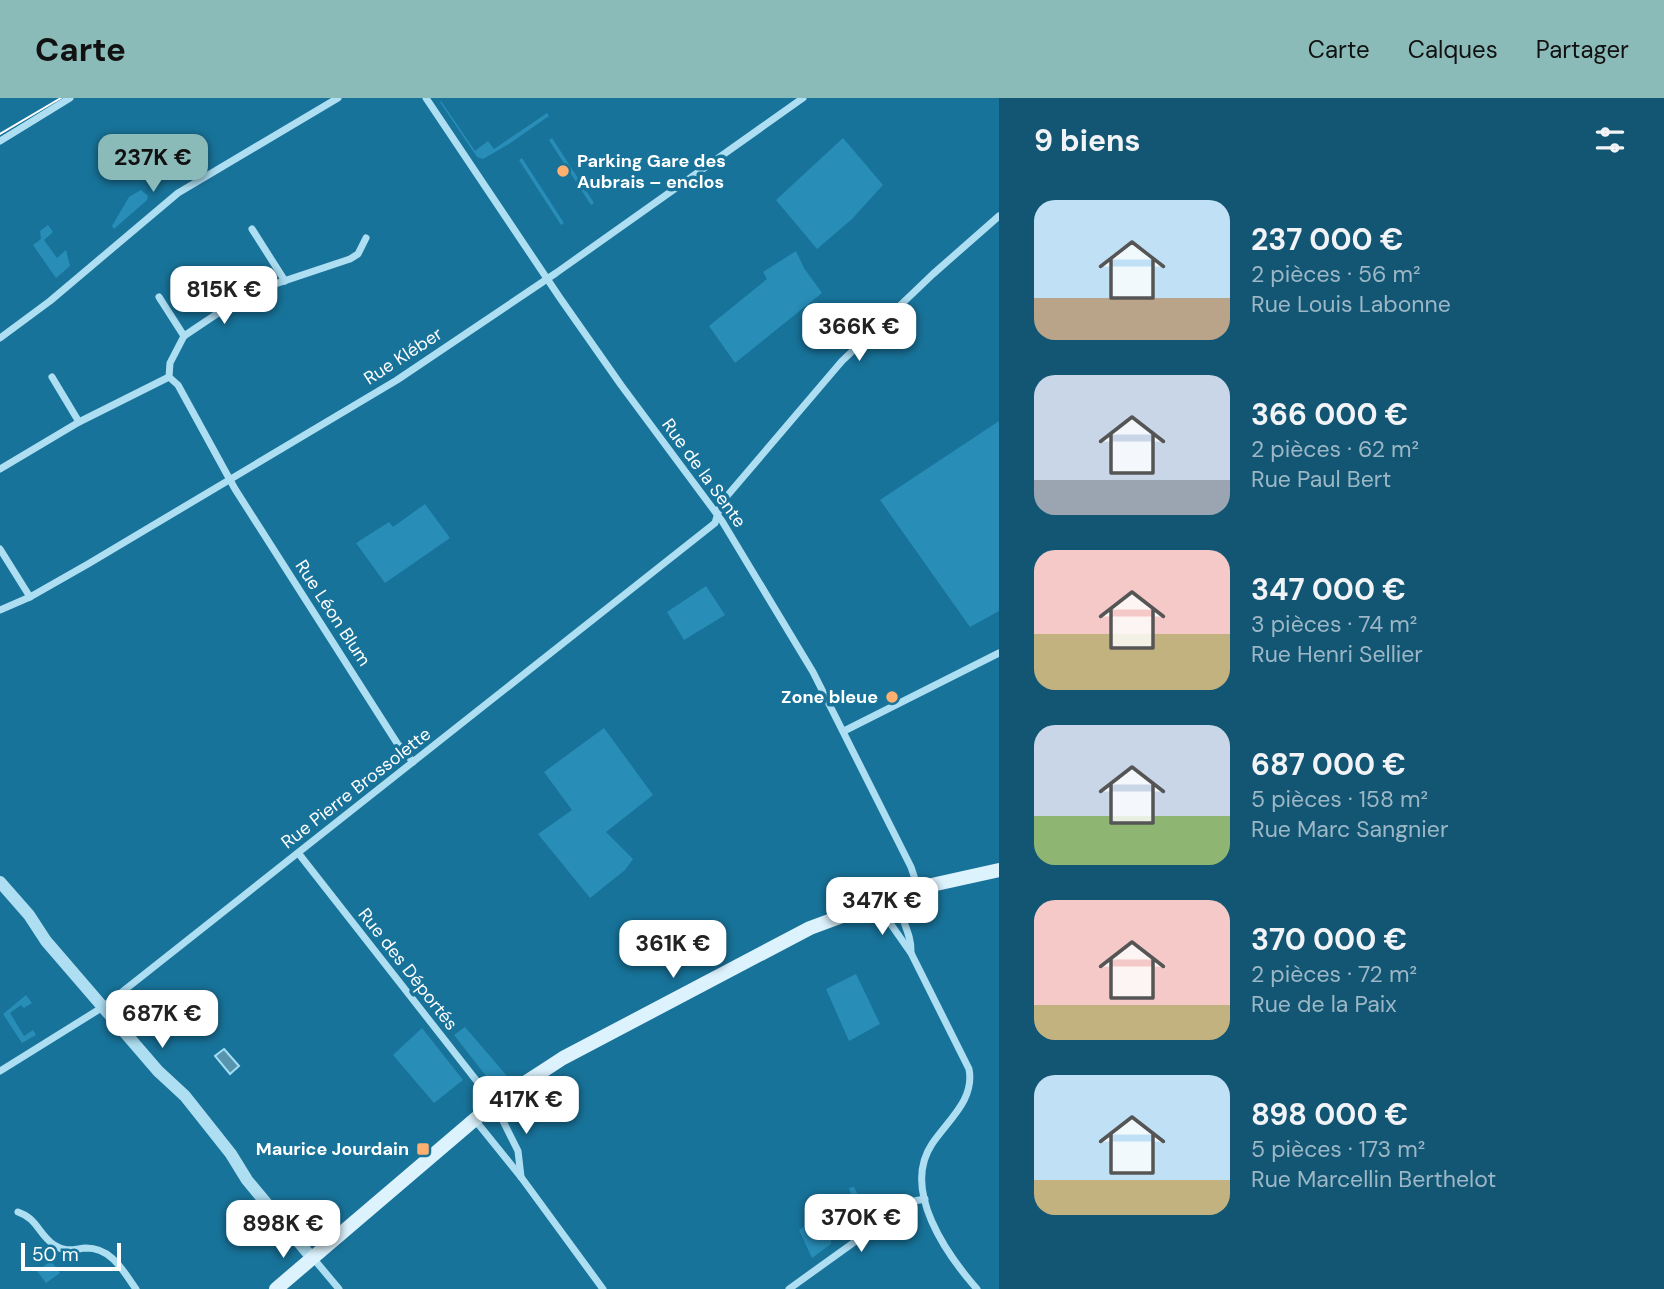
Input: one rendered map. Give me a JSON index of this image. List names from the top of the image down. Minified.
{"streets":{"street":["Rue Kléber","Rue de la Sente","Rue Léon Blum","Rue Pierre Brossolette","Rue des Déportés"]},"crossings":[["Rue Kléber","Rue de la Sente"],["Rue Kléber","Rue Léon Blum"],["Rue de la Sente","Rue Pierre Brossolette"],["Rue Léon Blum","Rue Pierre Brossolette"],["Rue Pierre Brossolette","Rue des Déportés"]],"places":{"other":["Parking Gare des Aubrais – enclos","Zone bleue"],"transit":["Maurice Jourdain"]},"scale_bar":"50 m","page":{"header":"Carte","nav":["Carte","Calques","Partager"],"heading":"9 biens","price":["237K €","815K €","366K €","347K €","361K €","687K €","417K €","370K €","898K €"],"list":[{"name":"237 000 €","note":"2 pièces · 56 m² · Rue Louis Labonne"},{"name":"366 000 €","note":"2 pièces · 62 m² · Rue Paul Bert"},{"name":"347 000 €","note":"3 pièces · 74 m² · Rue Henri Sellier"},{"name":"687 000 €","note":"5 pièces · 158 m² · Rue Marc Sangnier"},{"name":"370 000 €","note":"2 pièces · 72 m² · Rue de la Paix"},{"name":"898 000 €","note":"5 pièces · 173 m² · Rue Marcellin Berthelot"}],"scale":"50 m"}}
